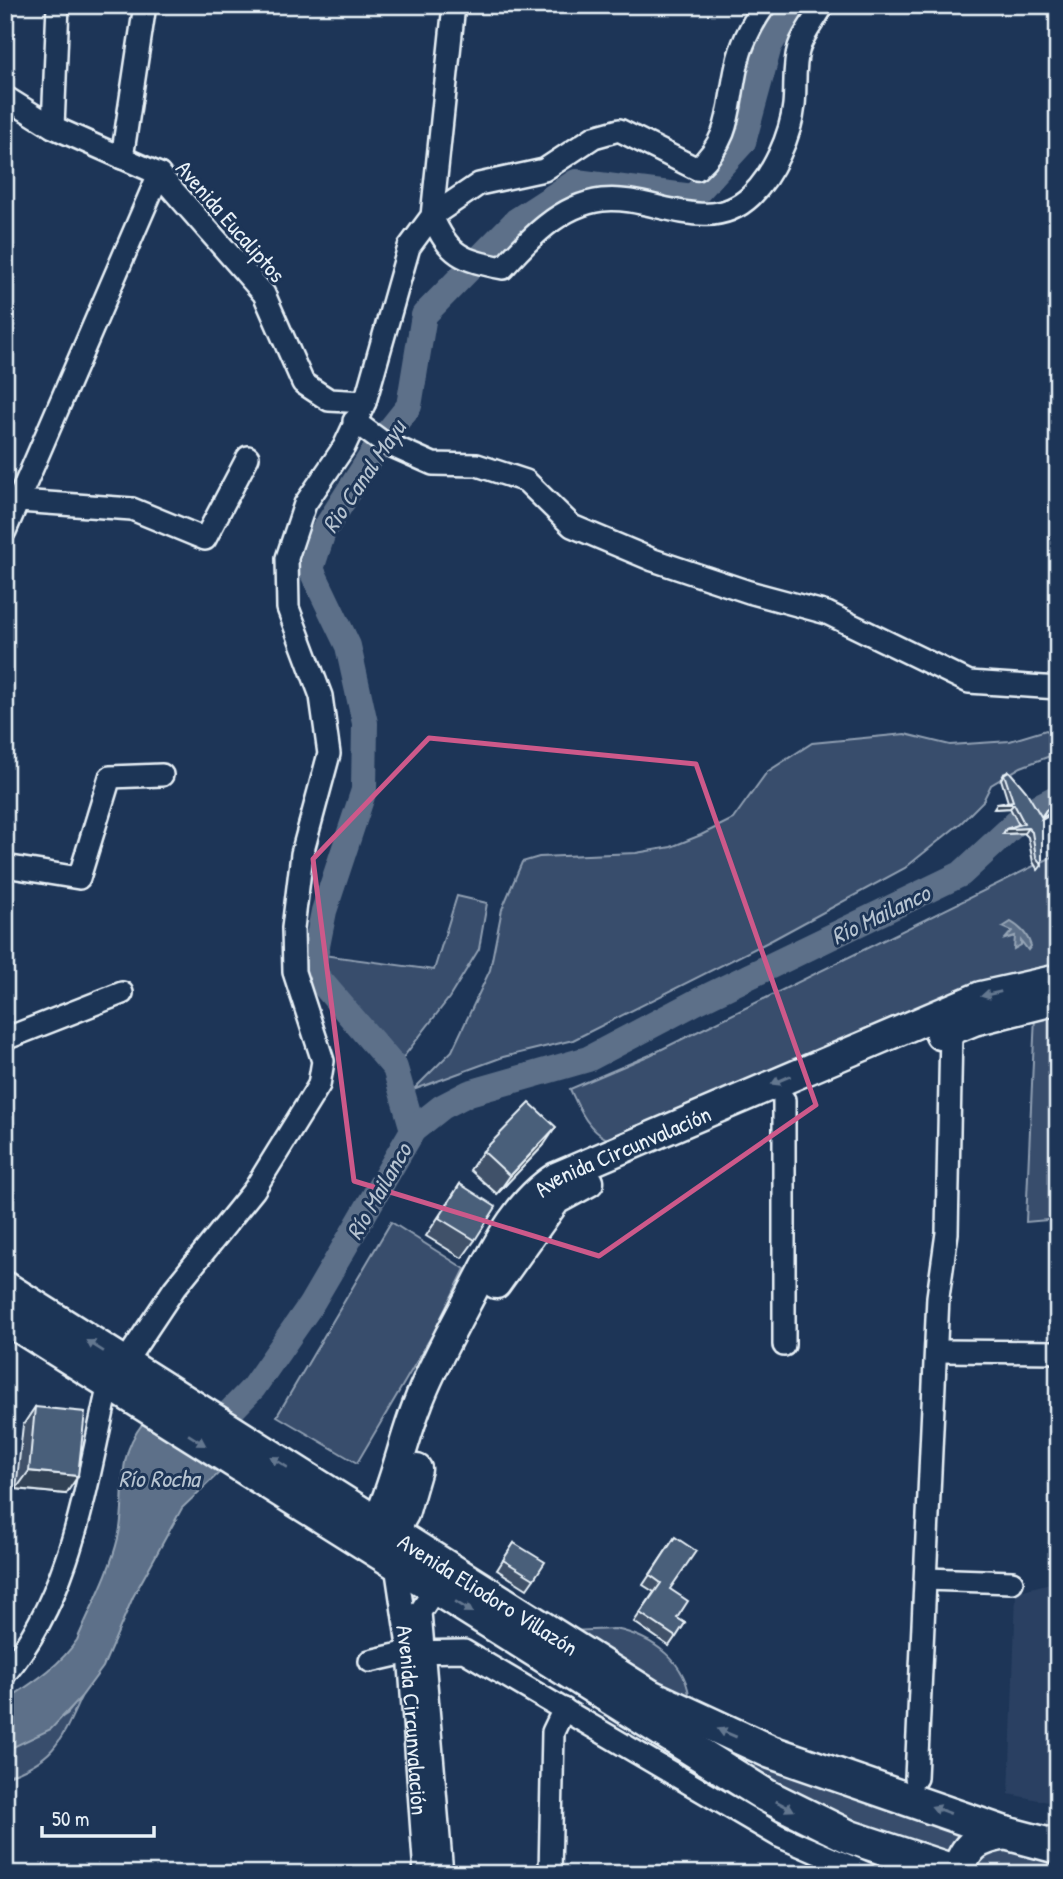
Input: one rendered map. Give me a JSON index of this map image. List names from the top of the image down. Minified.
{"streets":{"highway":["Avenida Eliodoro Villazón"],"main road":["Avenida Circunvalación"],"street":["Avenida Eucaliptos"]},"crossings":[["Avenida Circunvalación","Avenida Eliodoro Villazón"]],"water":["Rio Canal Mayu","Río Mailanco","Río Rocha"],"scale_bar":"50 m"}
